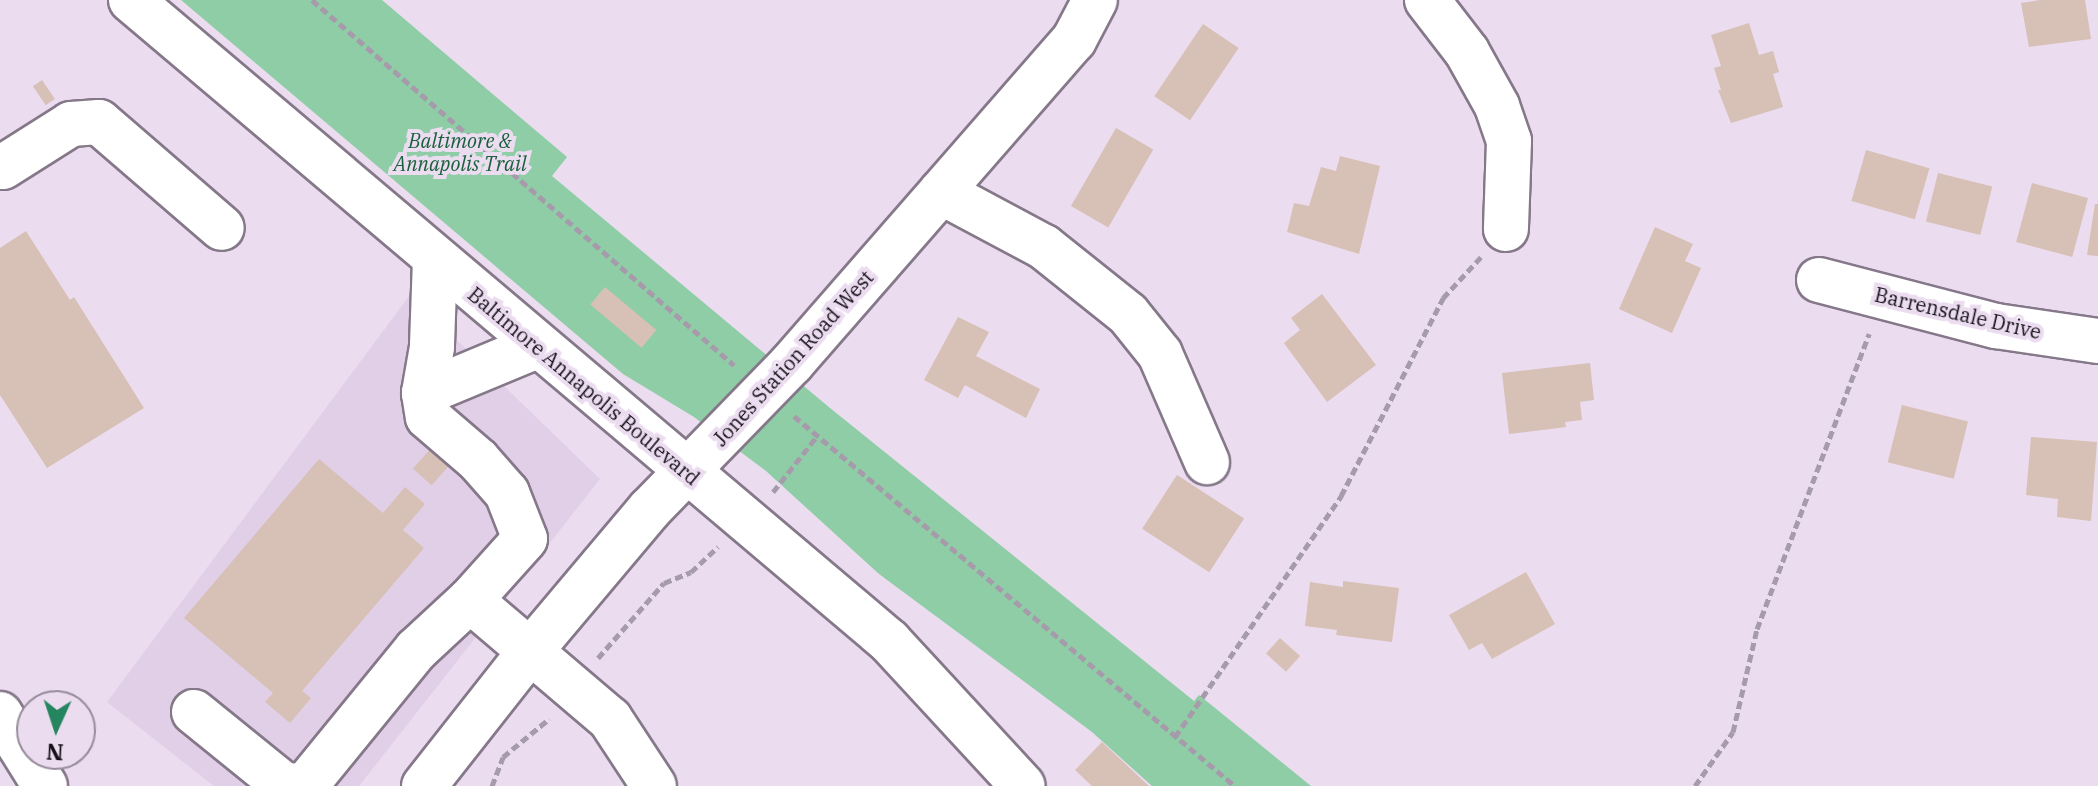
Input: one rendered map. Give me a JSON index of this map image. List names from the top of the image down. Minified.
{"streets":{"main road":["Barrensdale Drive","Jones Station Road West","Baltimore Annapolis Boulevard"]},"crossings":[["Jones Station Road West","Baltimore Annapolis Boulevard"]],"parks":["Baltimore & Annapolis Trail"],"north":"bottom"}
